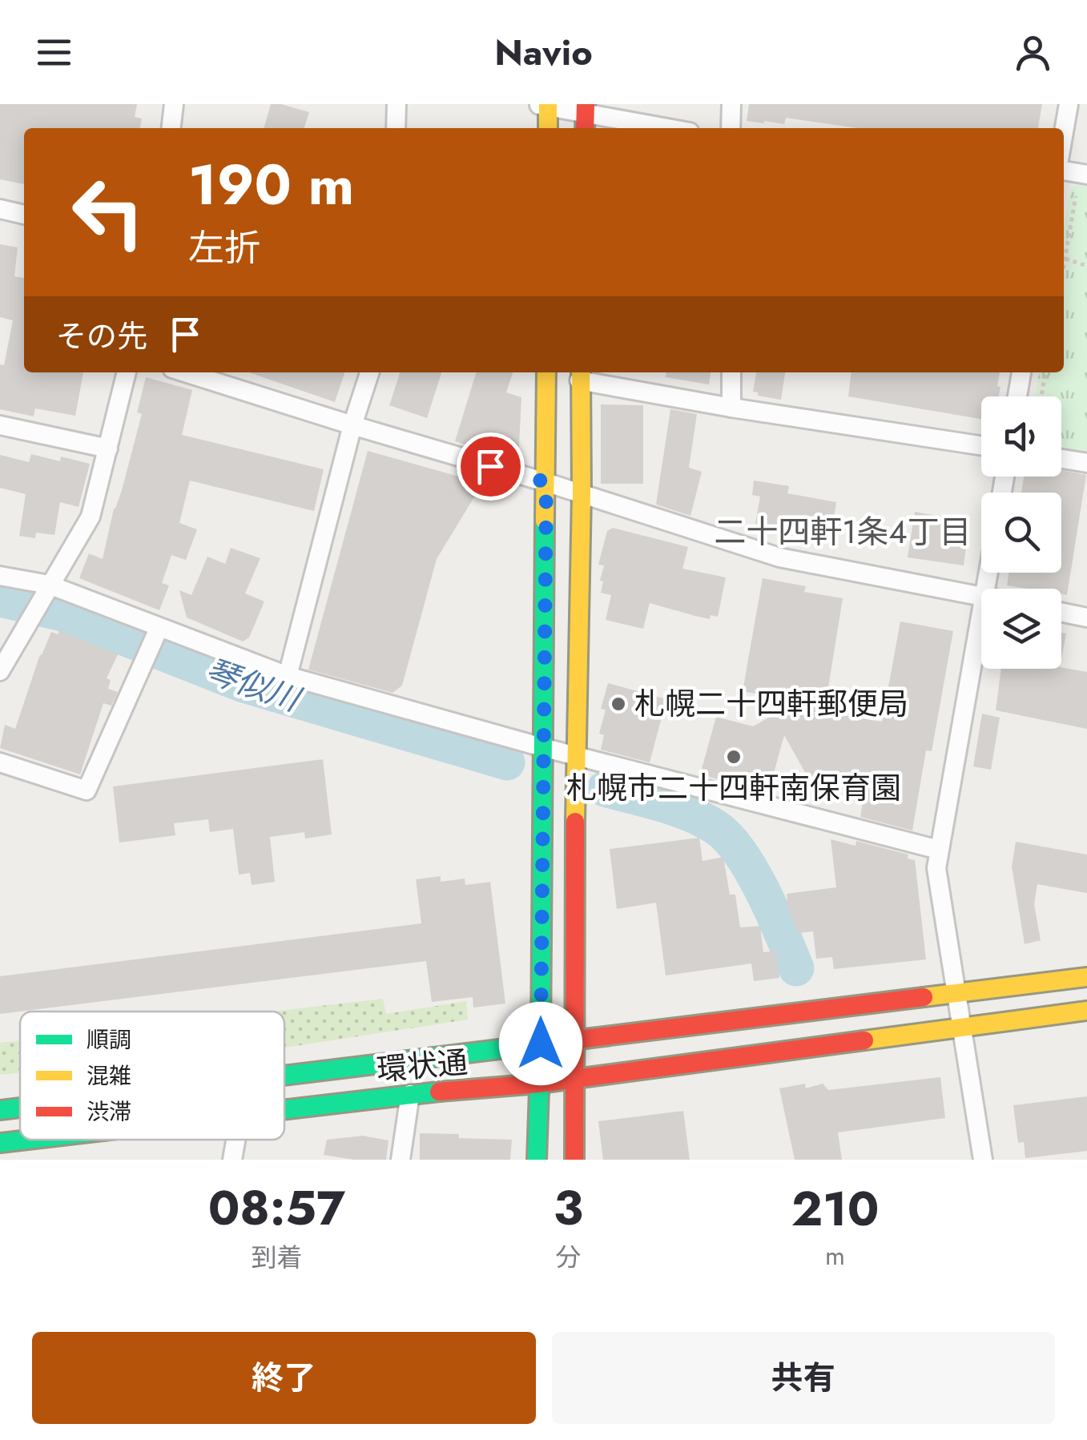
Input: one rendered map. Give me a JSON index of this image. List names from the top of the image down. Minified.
{"streets":{"street":["環状通"]},"districts":["二十四軒1条4丁目"],"water":["琴似川"],"places":["札幌二十四軒郵便局","札幌市二十四軒南保育園"],"legend":["順調","混雑","渋滞"],"page":{"header":"Navio","turn":["190 m","左折"],"then":"その先","eta":["08:57","到着","3","分","210","m"],"buttons":["終了","共有"]}}
